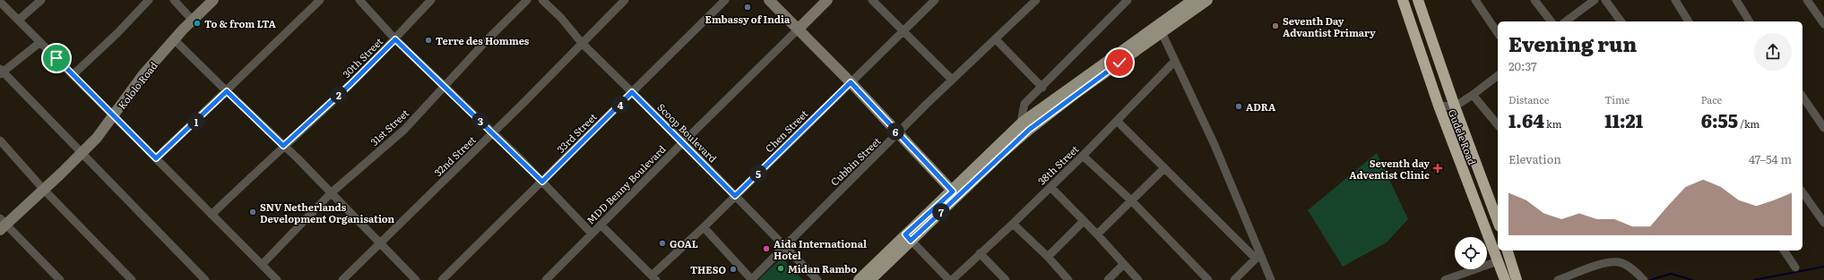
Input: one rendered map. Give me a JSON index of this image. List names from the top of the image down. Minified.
{"streets":{"highway":["Gudele Road"],"street":["30th Street","Kololo Road","31st Street","Chen Street","33rd Street","Scoop Boulevard","32nd Street","Cubbin Street","38th Street","MDD Benny Boulevard"]},"crossings":[["Chen Street","Scoop Boulevard"],["33rd Street","Scoop Boulevard"],["Scoop Boulevard","32nd Street"],["Scoop Boulevard","Cubbin Street"],["Scoop Boulevard","MDD Benny Boulevard"]],"places":{"other":["Embassy of India","To & from LTA","Seventh Day Advantist Primary","Terre des Hommes","ADRA","SNV Netherlands Development Organisation","GOAL","Aida International Hotel","Midan Rambo","THESO"],"health":["Seventh day Adventist Clinic"]},"page":{"heading":["Evening run","20:37"],"stats":[["Distance","1.64 km"],["Time","11:21"],["Pace","6:55 /km"]],"pins":["2","4","3","1","6","5","7"],"chart":["Elevation","47–54 m"]}}
